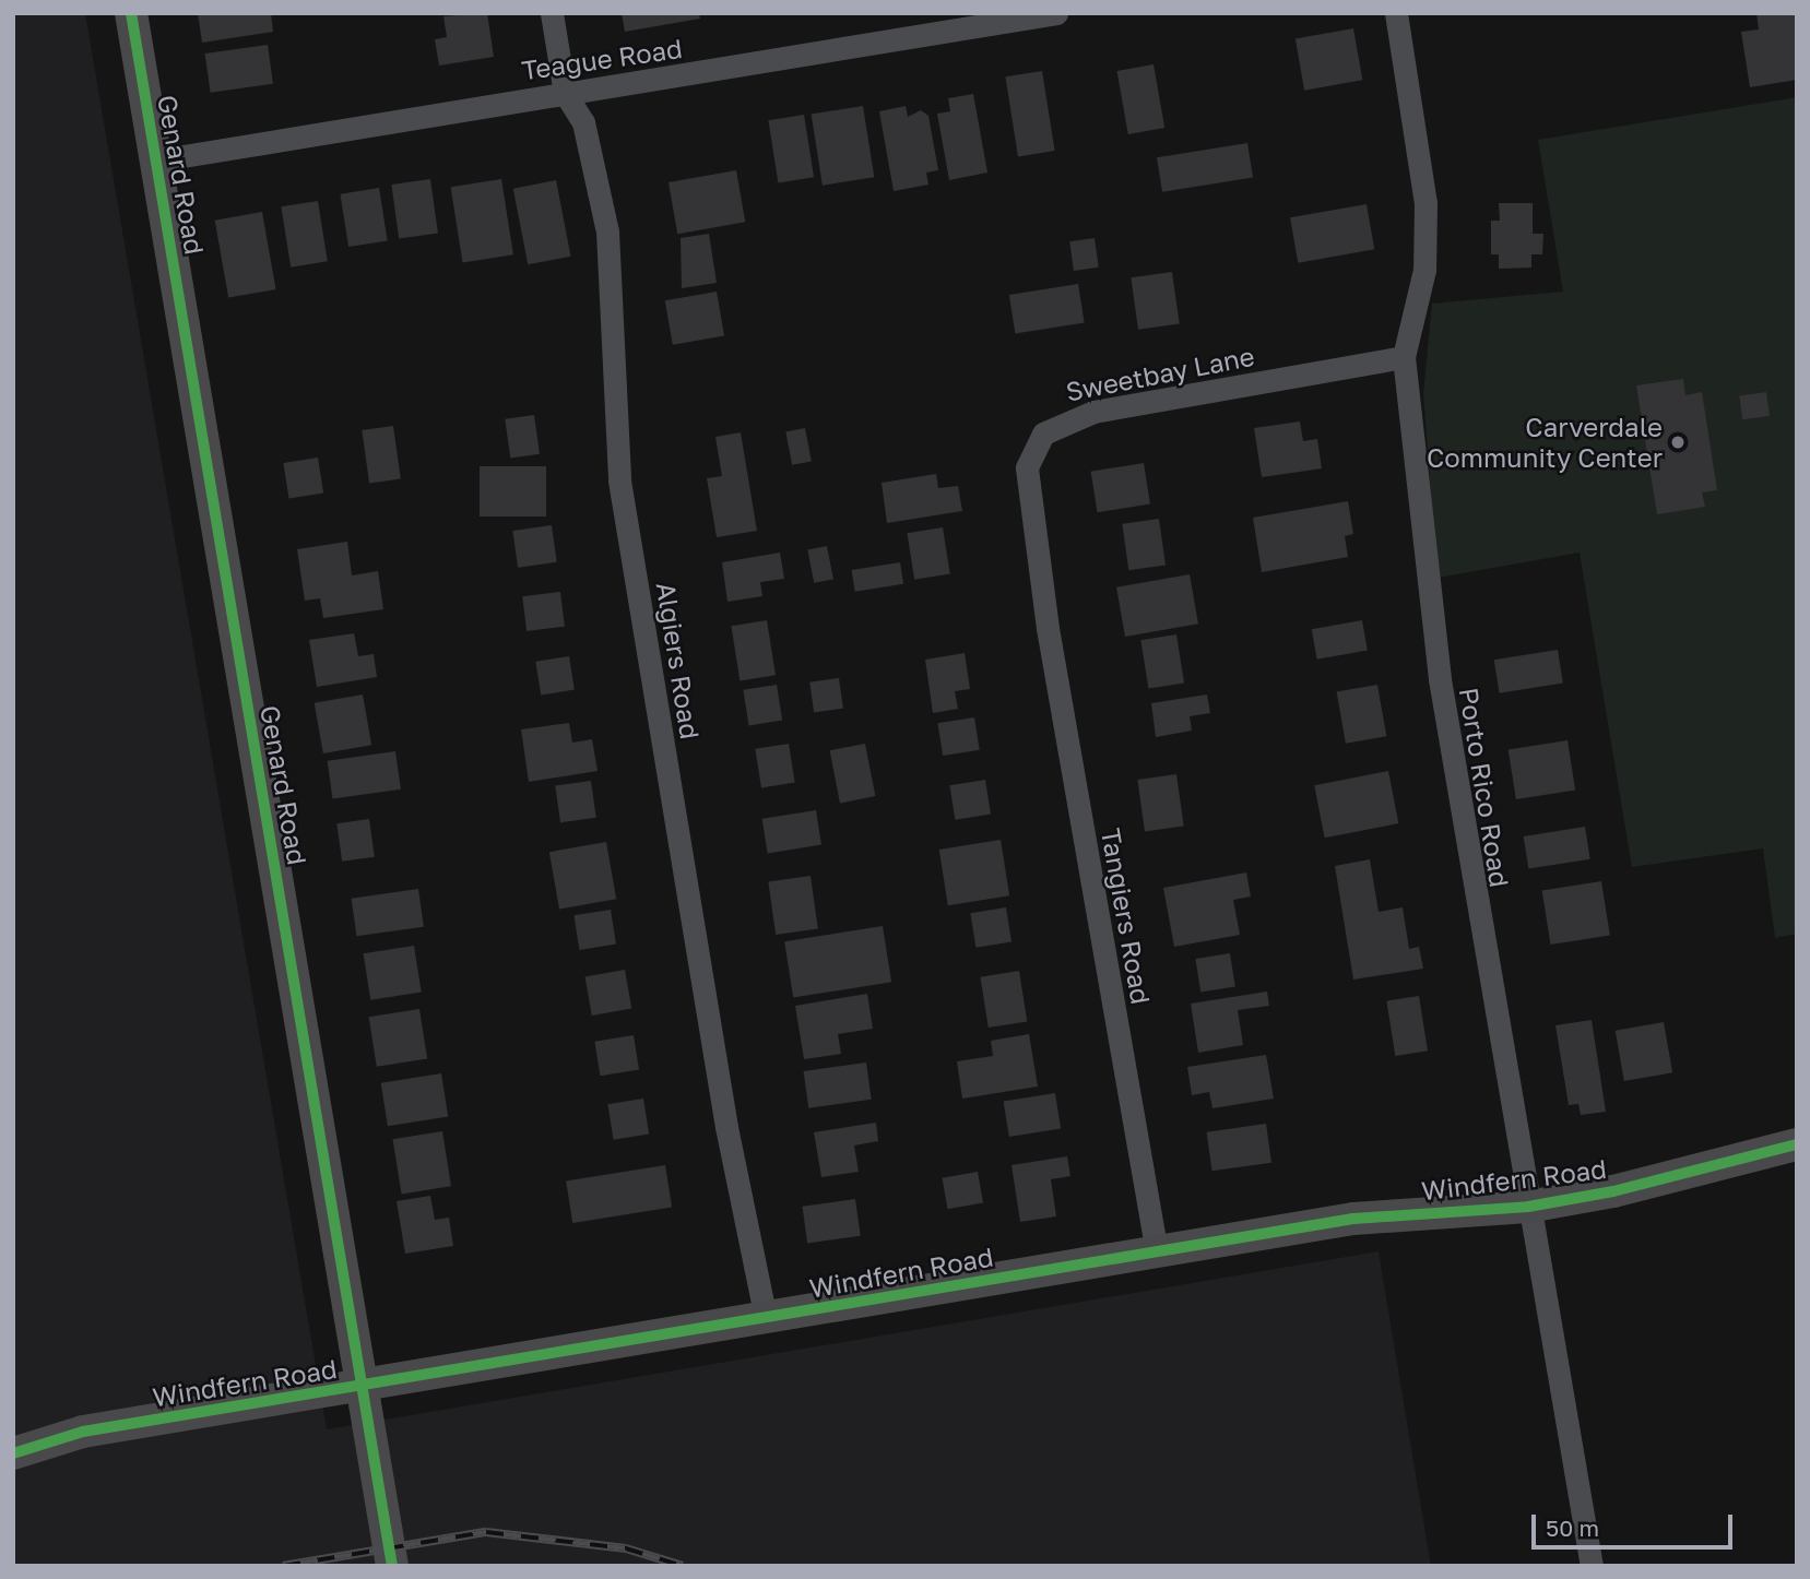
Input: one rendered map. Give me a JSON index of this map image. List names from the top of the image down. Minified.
{"streets":{"street":["Teague Road","Genard Road","Sweetbay Lane","Algiers Road","Porto Rico Road","Tangiers Road","Windfern Road"]},"crossings":[["Teague Road","Genard Road"],["Teague Road","Algiers Road"],["Genard Road","Windfern Road"],["Sweetbay Lane","Porto Rico Road"],["Sweetbay Lane","Tangiers Road"],["Algiers Road","Windfern Road"],["Porto Rico Road","Windfern Road"],["Tangiers Road","Windfern Road"]],"places":["Carverdale Community Center"],"scale_bar":"50 m"}
